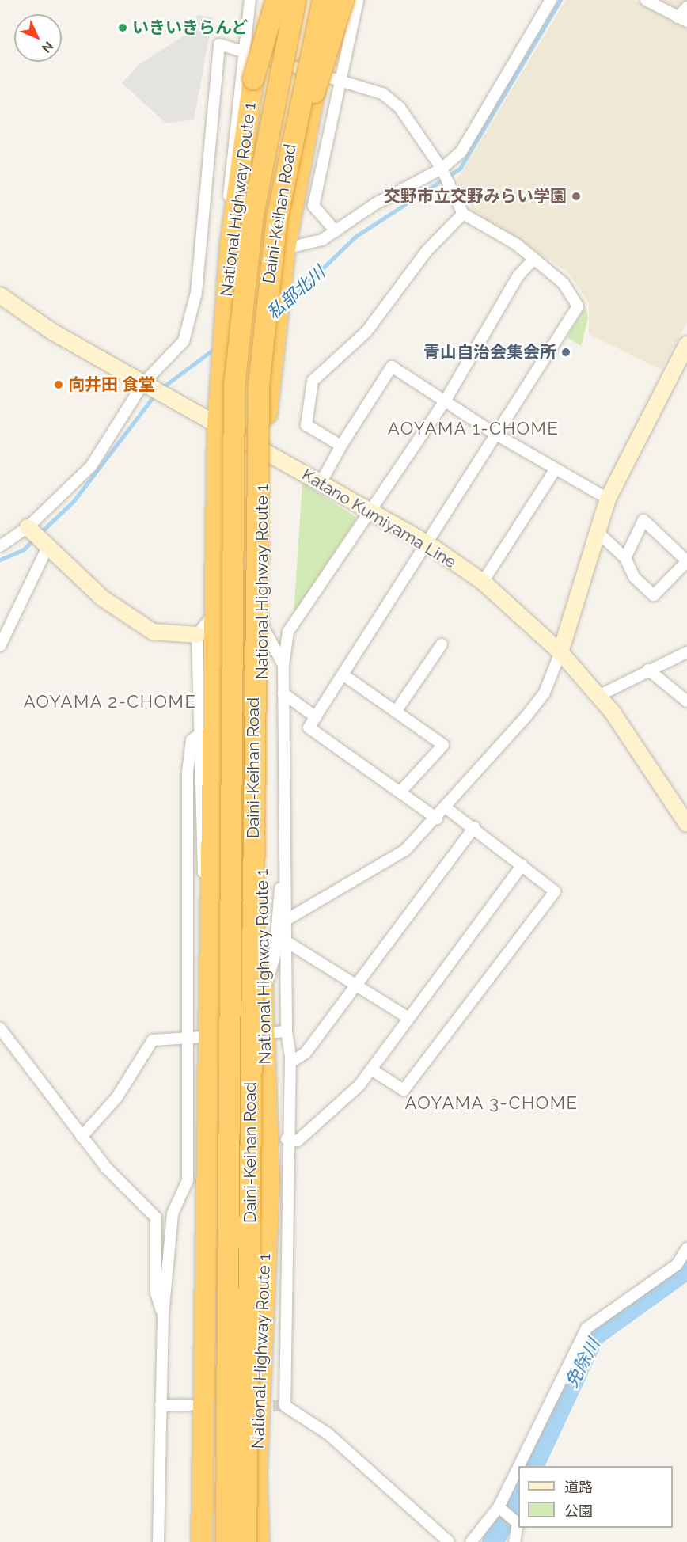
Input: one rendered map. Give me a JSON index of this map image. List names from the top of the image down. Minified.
{"streets":{"highway":["National Highway Route 1","Daini-Keihan Road"],"main road":["Katano Kumiyama Line"]},"crossings":[["National Highway Route 1","Katano Kumiyama Line"]],"districts":["AOYAMA 1-CHOME","AOYAMA 2-CHOME","AOYAMA 3-CHOME"],"water":["私部北川","免除川"],"places":["いきいきらんど","交野市立交野みらい学園","青山自治会集会所","向井田 食堂"],"legend":["道路","公園"],"north":"bottom right"}
